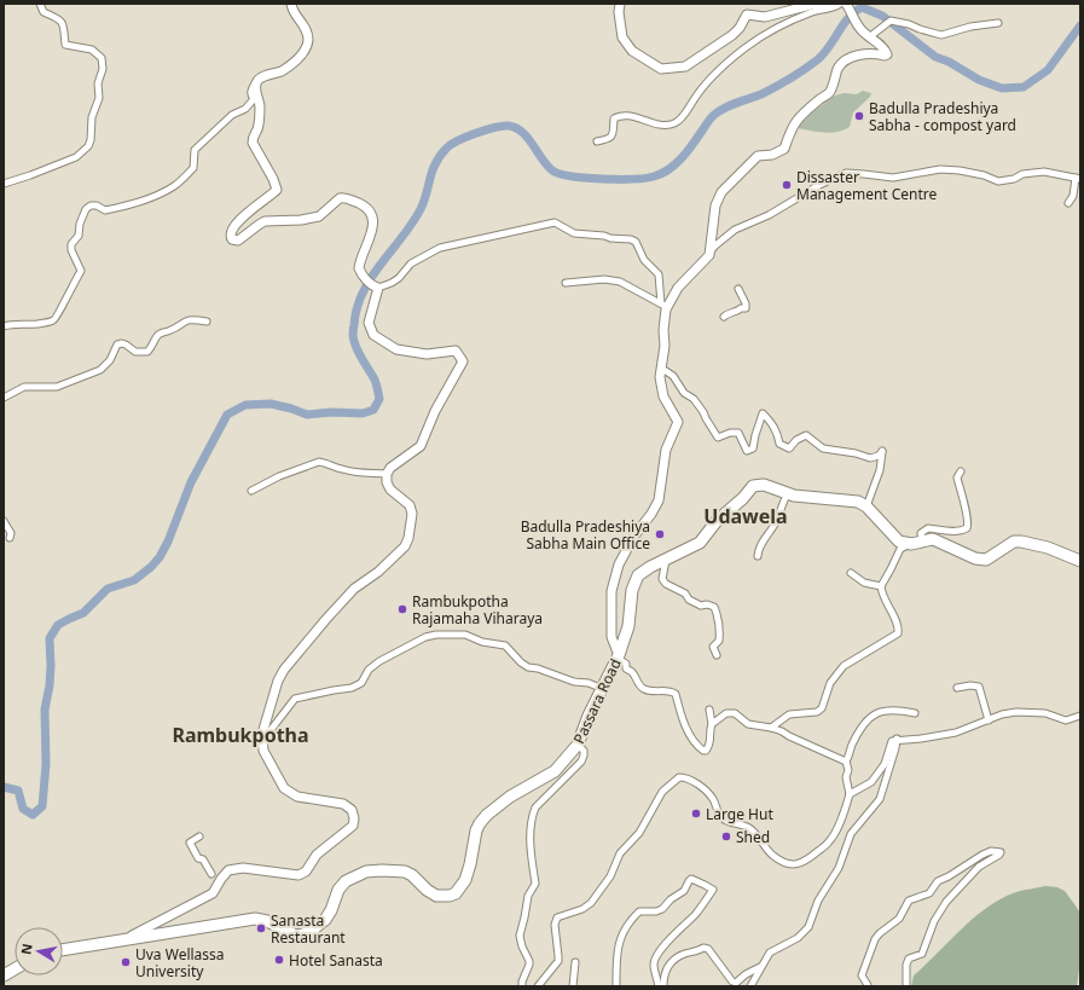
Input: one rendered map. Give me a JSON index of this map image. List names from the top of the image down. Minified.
{"streets":{"highway":["Passara Road"]},"districts":["Udawela","Rambukpotha"],"places":["Badulla Pradeshiya Sabha - compost yard","Dissaster Management Centre","Badulla Pradeshiya Sabha Main Office","Rambukpotha Rajamaha Viharaya","Large Hut","Shed","Sanasta Restaurant","Hotel Sanasta","Uva Wellassa University"],"north":"left"}
